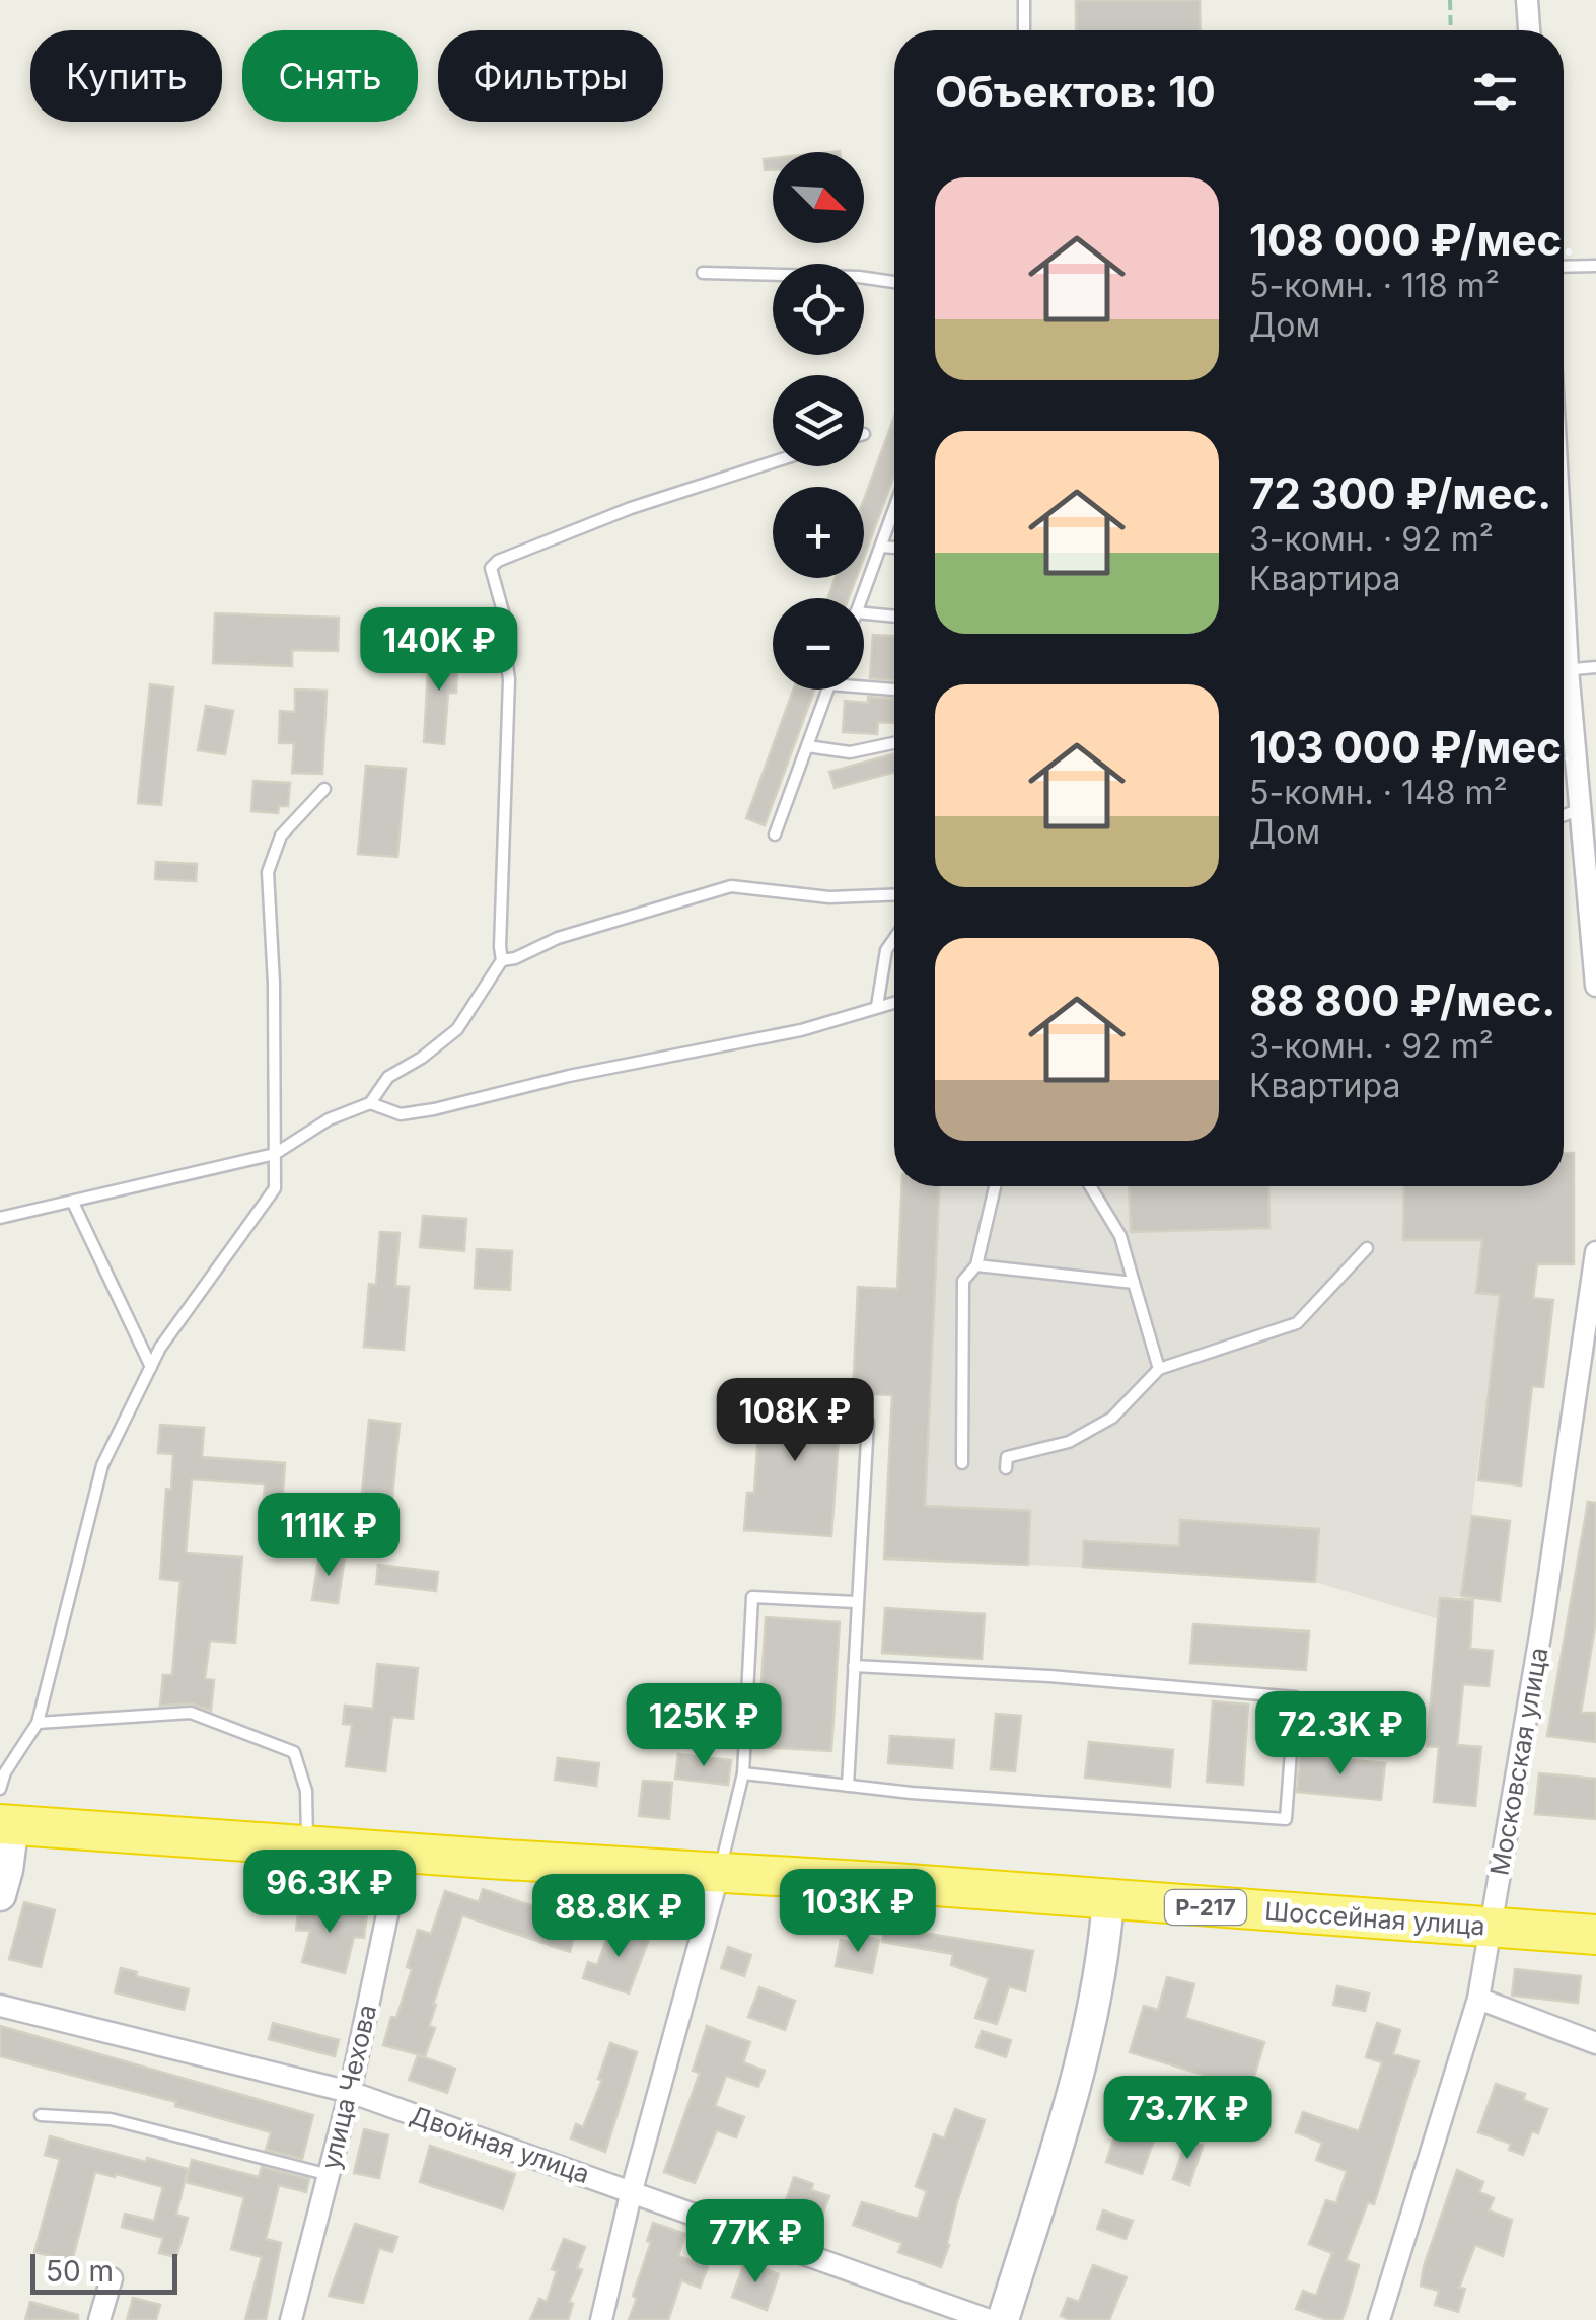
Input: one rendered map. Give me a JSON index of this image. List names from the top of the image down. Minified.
{"streets":{"highway":["Р-217","Шоссейная улица"],"street":["Московская улица","улица Чехова","Двойная улица"]},"crossings":[["Московская улица","Шоссейная улица"],["Шоссейная улица","улица Чехова"],["улица Чехова","Двойная улица"]],"scale_bar":"50 m","north":"bottom right","page":{"chip":["Купить","Снять","Фильтры"],"heading":"Объектов: 10","map_buttons":["+","−"],"list":[{"name":"108 000 ₽/мес.","note":"5-комн. · 118 m² · Дом"},{"name":"72 300 ₽/мес.","note":"3-комн. · 92 m² · Квартира"},{"name":"103 000 ₽/мес.","note":"5-комн. · 148 m² · Дом"},{"name":"88 800 ₽/мес.","note":"3-комн. · 92 m² · Квартира"}],"price":["140K ₽","108K ₽","111K ₽","125K ₽","72.3K ₽","96.3K ₽","103K ₽","88.8K ₽","73.7K ₽","77K ₽"],"scale":"50 m"}}
